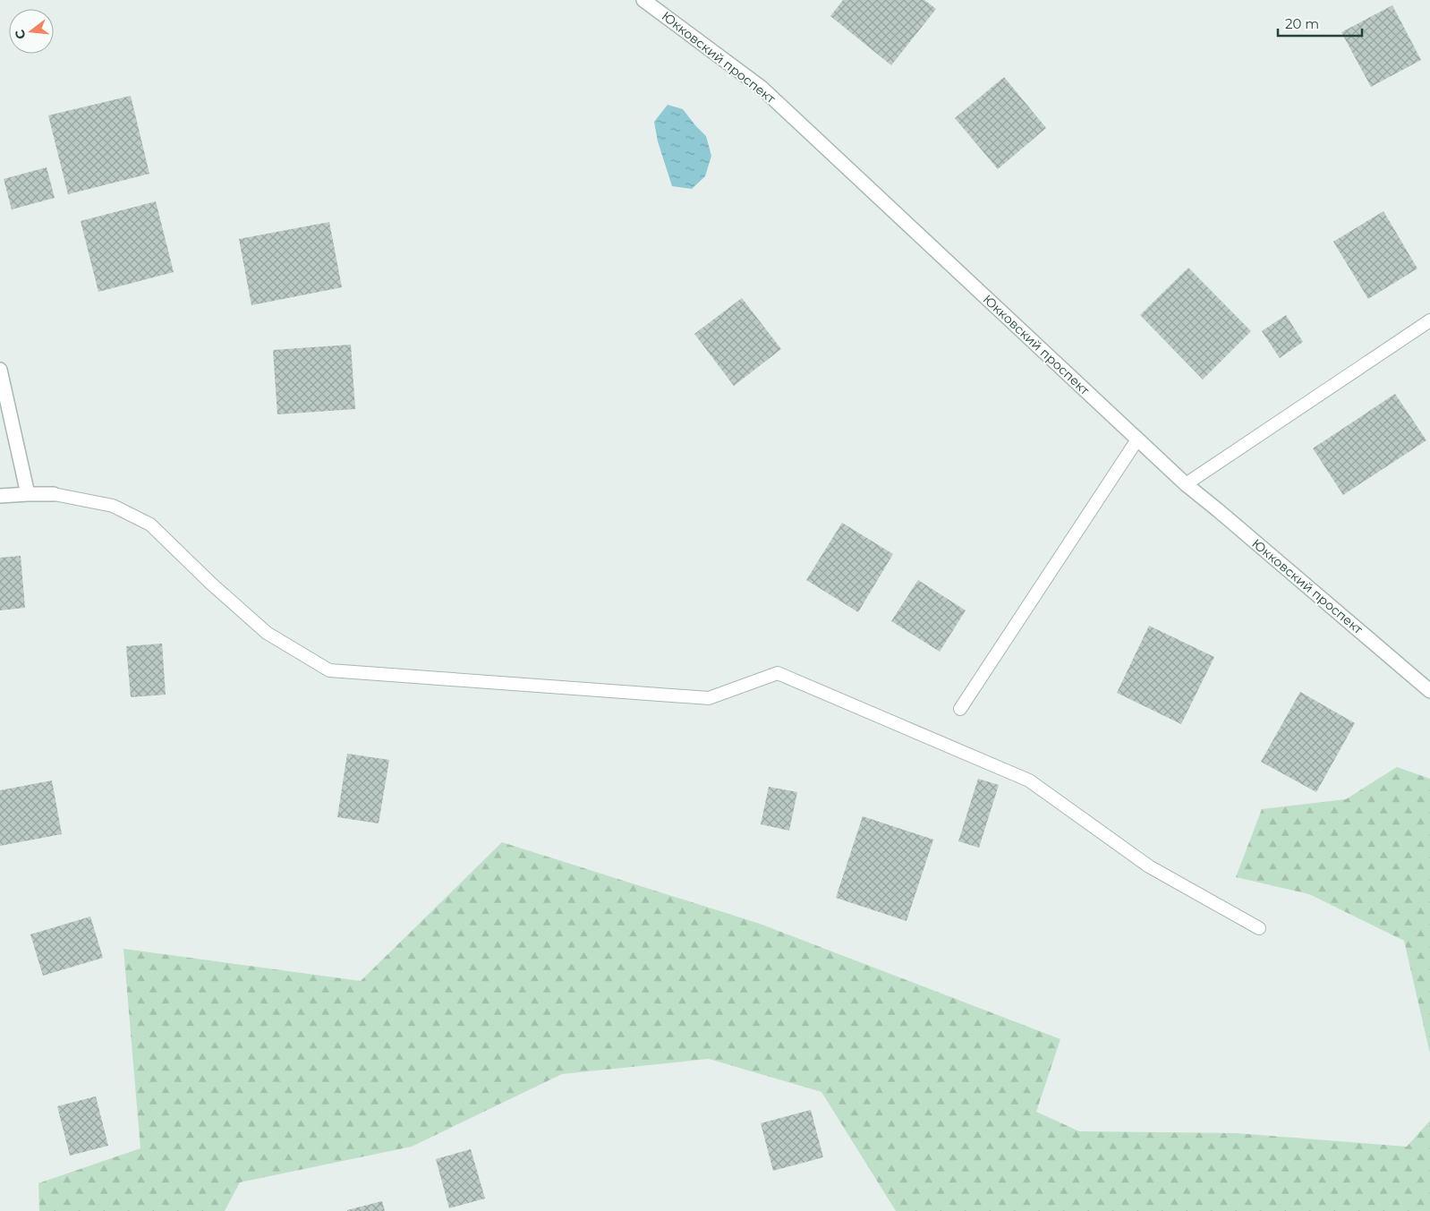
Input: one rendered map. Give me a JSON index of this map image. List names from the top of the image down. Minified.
{"streets":{"street":["Юкковский проспект"]},"scale_bar":"20 m","north":"left"}
